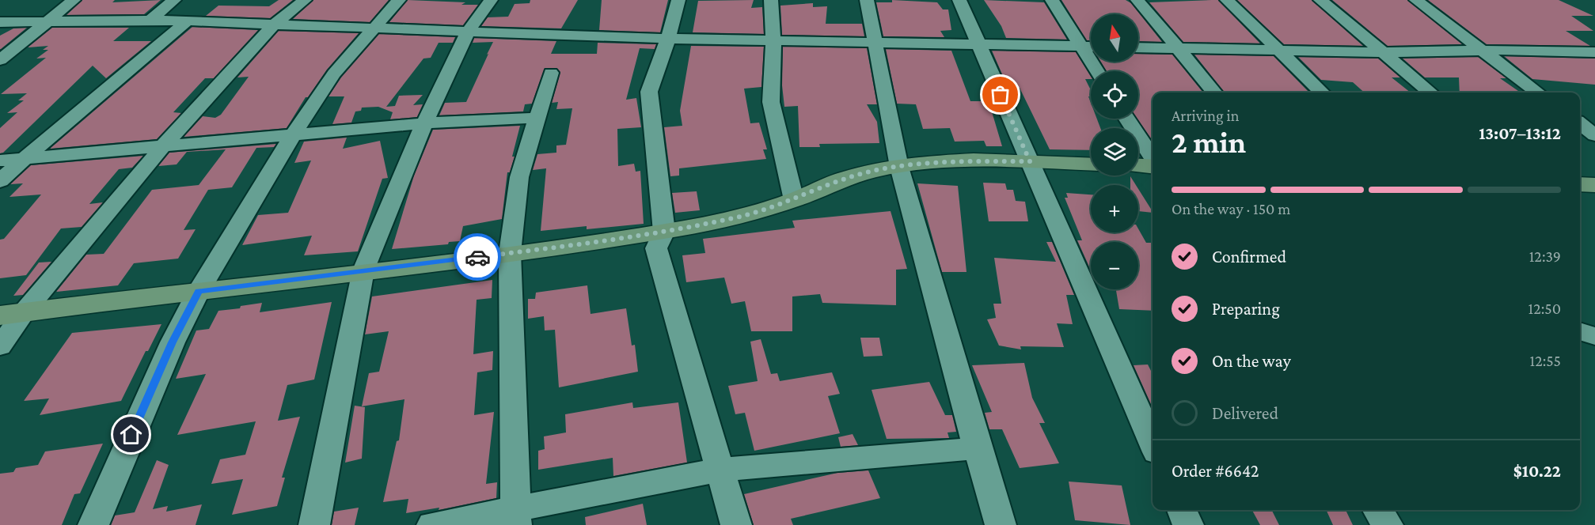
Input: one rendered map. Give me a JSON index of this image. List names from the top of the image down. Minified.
{"north":"top","page":{"map_buttons":["+","−"],"heading":["2 min","Arriving in","13:07–13:12"],"panel":["Order #6642","$10.22"],"bar":"On the way · 150 m","list":[["Confirmed","12:39"],["Preparing","12:50"],["On the way","12:55"],"Delivered"]}}
